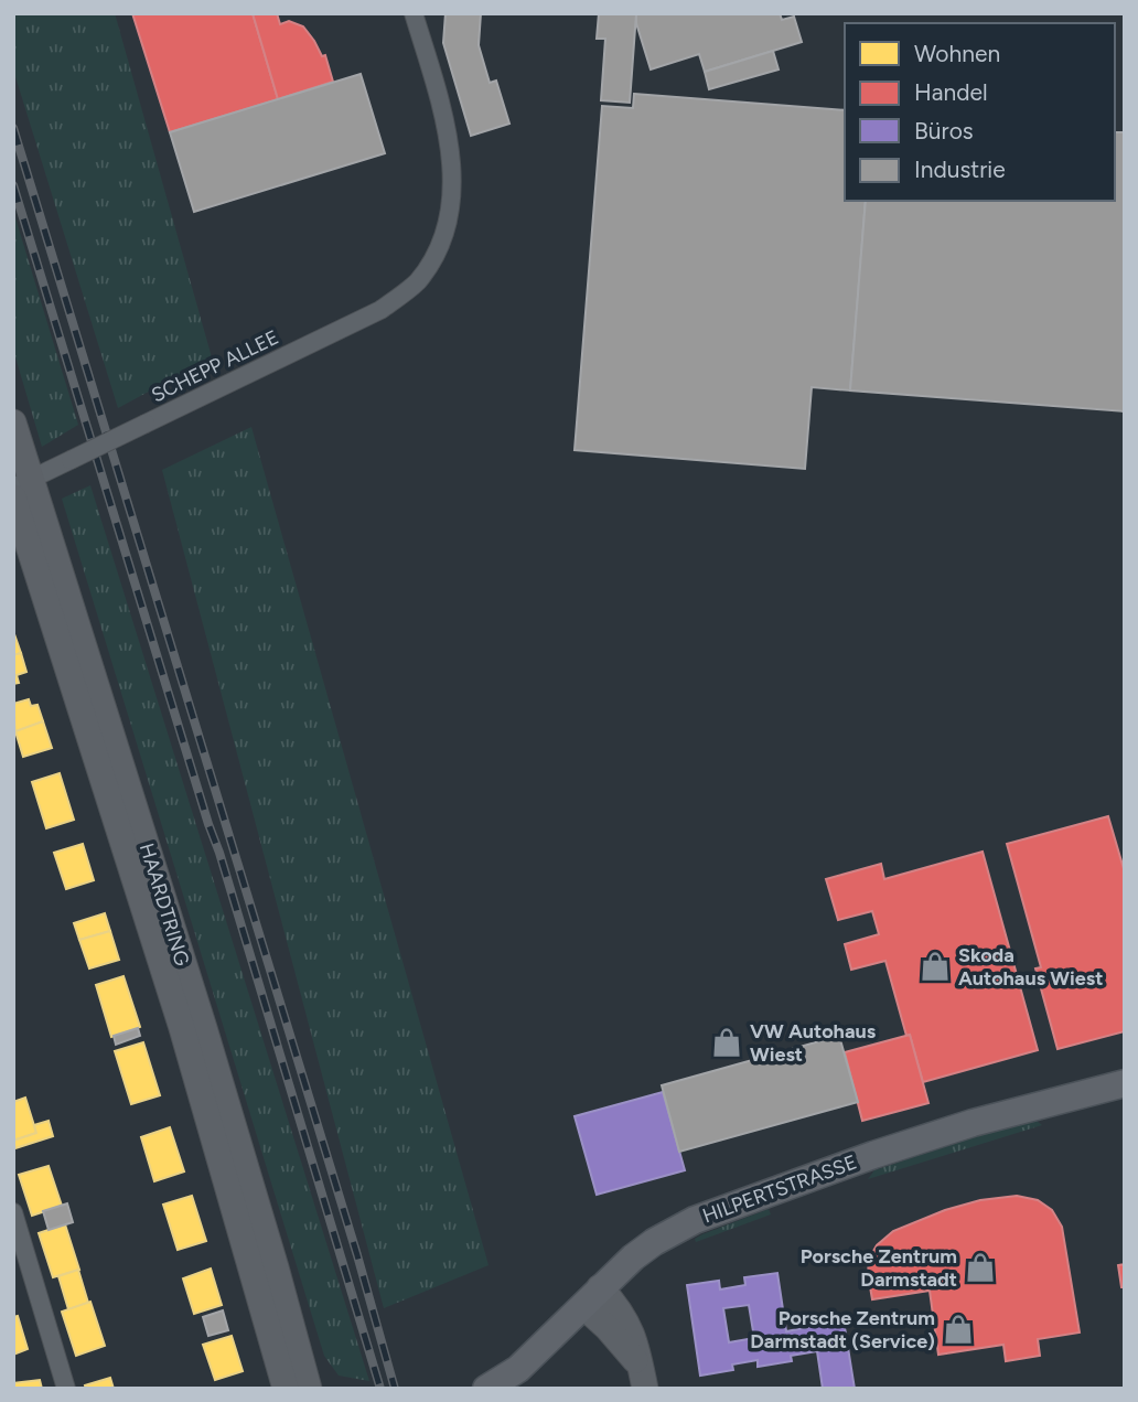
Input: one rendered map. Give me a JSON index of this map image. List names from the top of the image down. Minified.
{"streets":{"main road":["HAARDTRING","HILPERTSTRASSE"],"street":["SCHEPP ALLEE"]},"crossings":[["SCHEPP ALLEE","HAARDTRING"]],"places":{"shop":["Skoda Autohaus Wiest","VW Autohaus Wiest","Porsche Zentrum Darmstadt","Porsche Zentrum Darmstadt (Service)"]},"legend":["Wohnen","Handel","Büros","Industrie"]}
